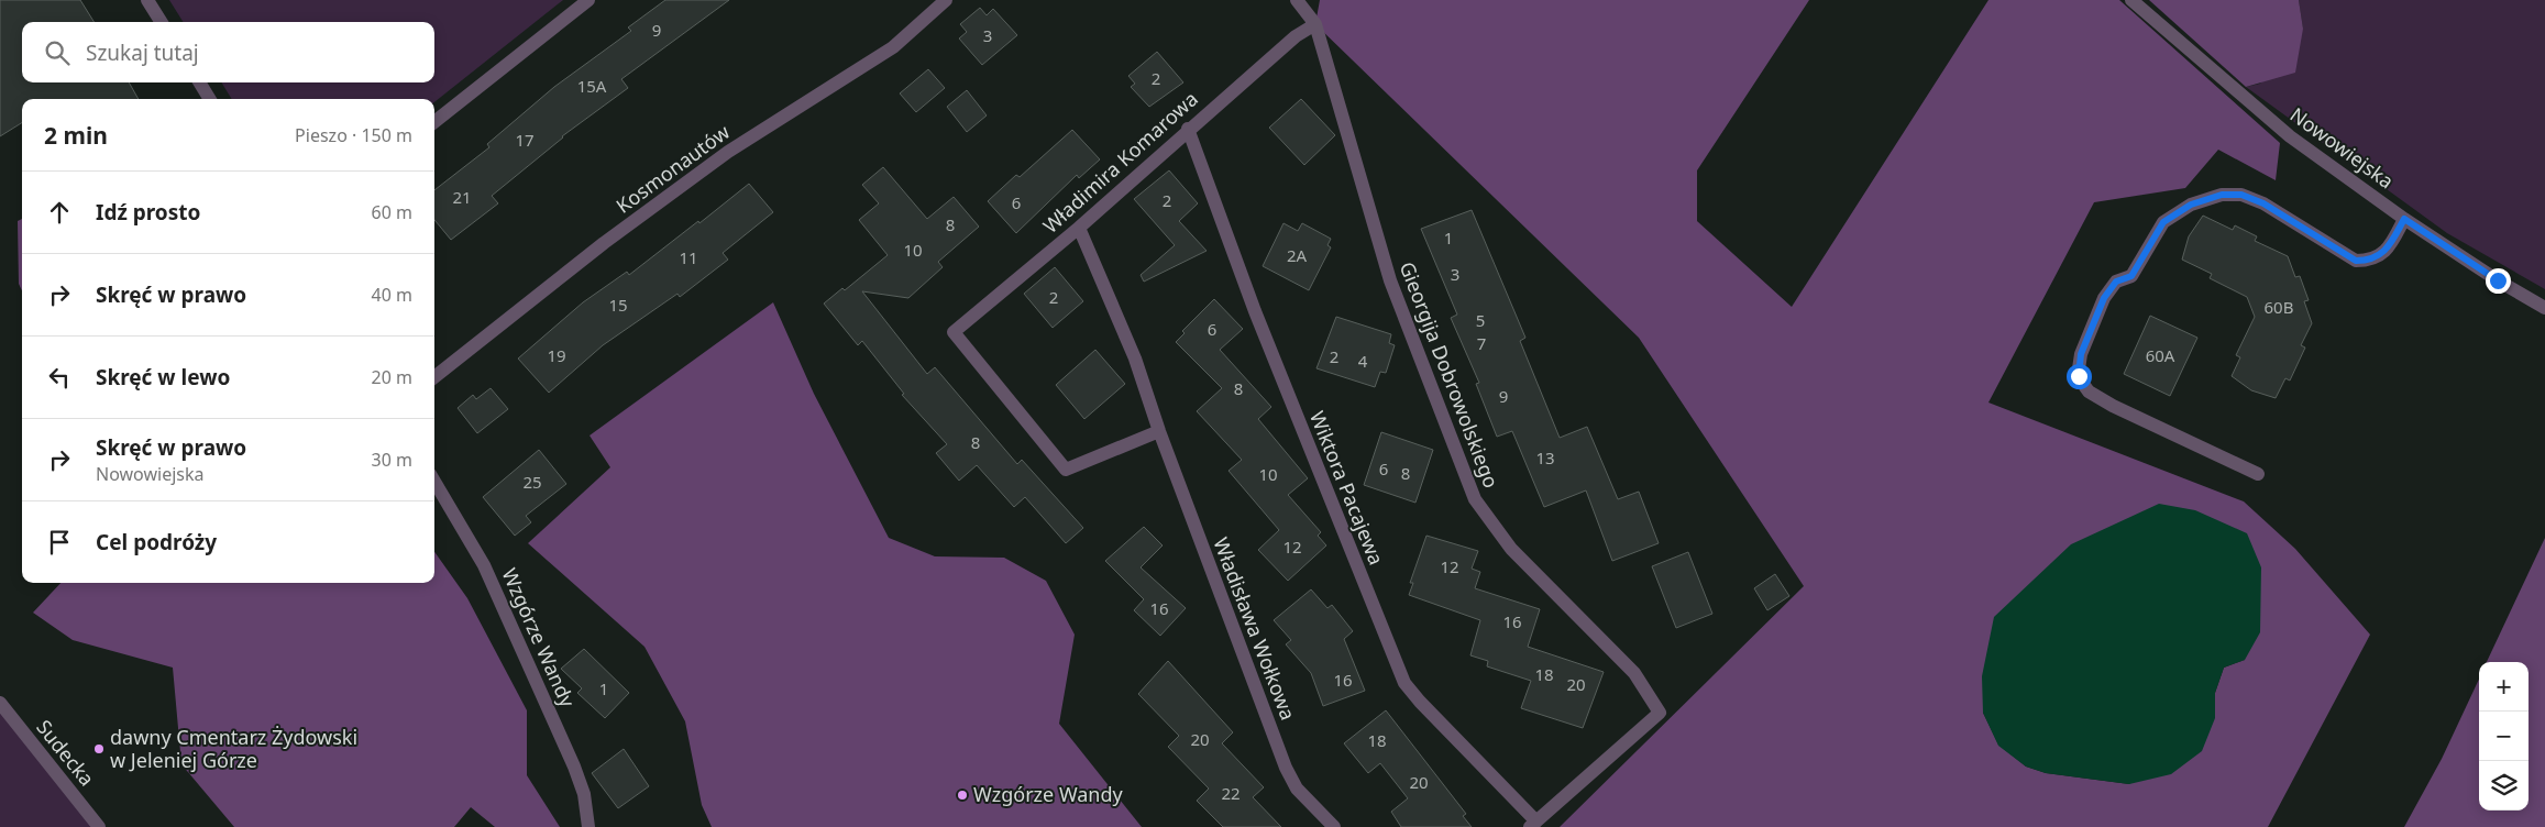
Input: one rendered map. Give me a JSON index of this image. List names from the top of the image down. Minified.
{"streets":{"street":["Nowowiejska","Władimira Komarowa","Kosmonautów","Gieorgija Dobrowolskiego","Wiktora Pacajewa","Władisława Wołkowa","Wzgórze Wandy","Sudecka"]},"crossings":[["Władimira Komarowa","Gieorgija Dobrowolskiego"],["Władimira Komarowa","Wiktora Pacajewa"],["Władimira Komarowa","Władisława Wołkowa"],["Gieorgija Dobrowolskiego","Wiktora Pacajewa"]],"places":["dawny Cmentarz Żydowski w Jeleniej Górze","Wzgórze Wandy"],"house_numbers":["9","3","2","15A","17","21","2","6","8","1","10","2A","11","3","2","15","60B","5","6","7","19","60A","2","4","8","9","8","13","6","8","10","25","12","12","16","16","18","16","20","1","20","18","20","22"],"page":{"search":"Szukaj tutaj","heading":["2 min","Pieszo · 150 m"],"list":[["Idź prosto","60 m"],["Skręć w prawo","40 m"],["Skręć w lewo","20 m"],["Skręć w prawo","Nowowiejska","30 m"],"Cel podróży"],"map_buttons":["+","−"]}}
